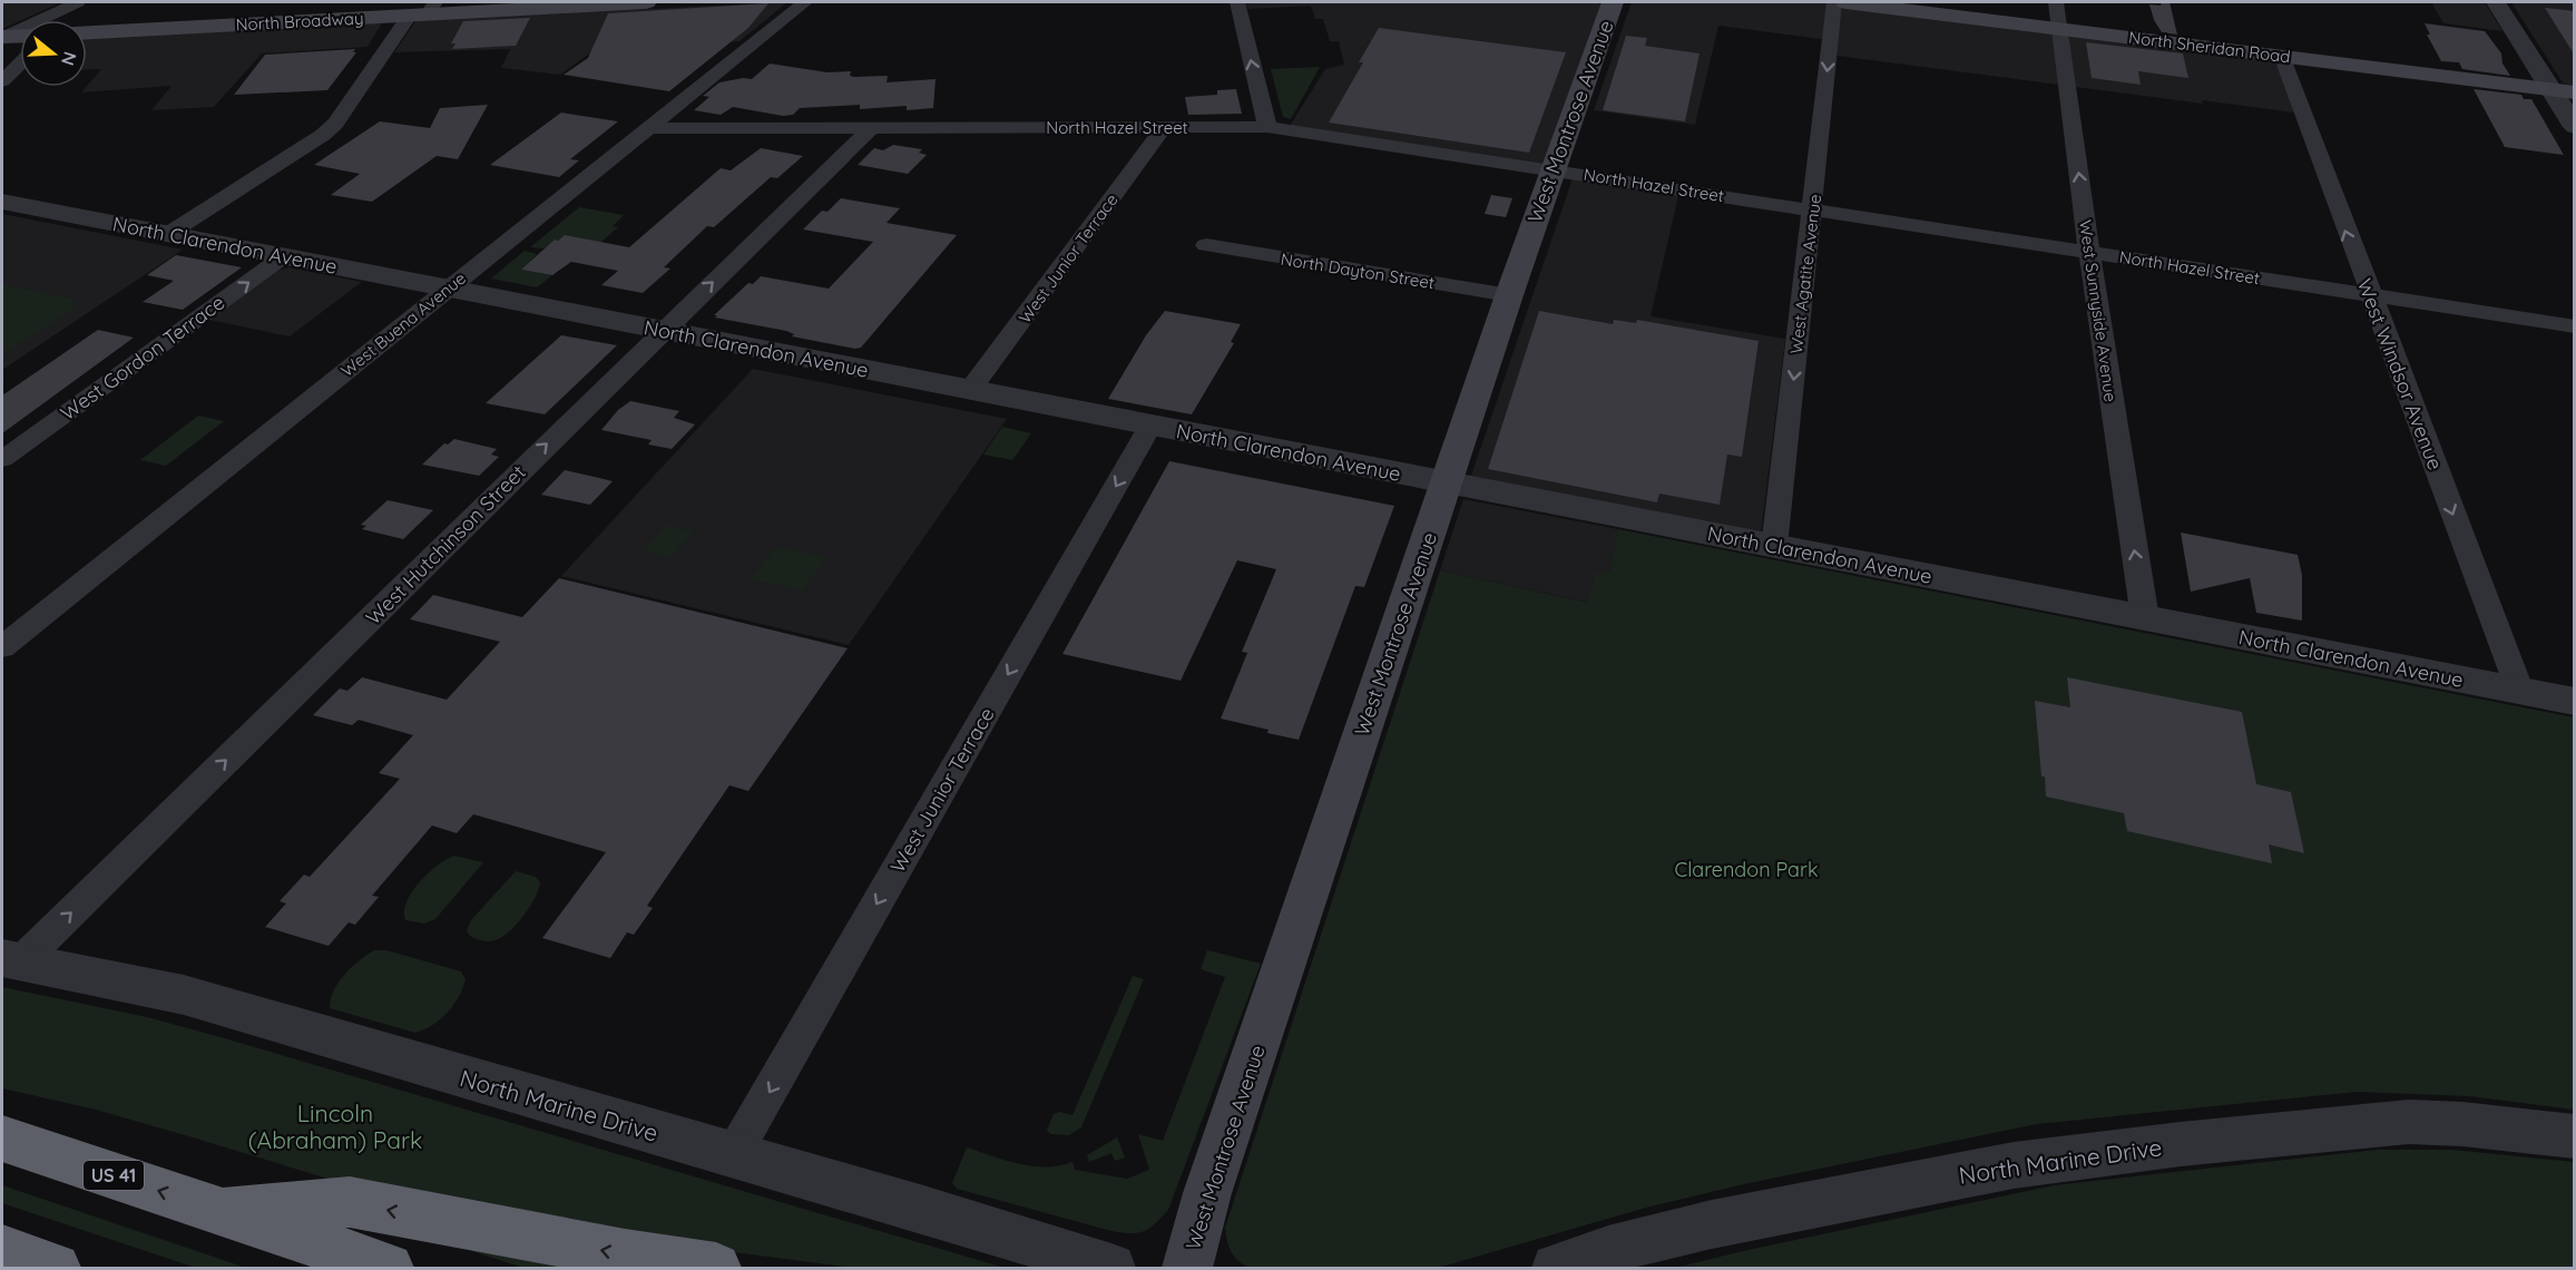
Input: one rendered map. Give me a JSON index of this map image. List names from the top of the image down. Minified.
{"streets":{"highway":["US 41"],"main road":["North Broadway","North Sheridan Road","West Montrose Avenue"],"street":["North Hazel Street","North Clarendon Avenue","West Junior Terrace","North Dayton Street","West Agatite Avenue","West Sunnyside Avenue","West Buena Avenue","West Gordon Terrace","West Windsor Avenue","West Hutchinson Street","North Marine Drive"]},"crossings":[["North Sheridan Road","West Sunnyside Avenue"],["North Sheridan Road","West Windsor Avenue"],["West Montrose Avenue","North Hazel Street"],["West Montrose Avenue","North Clarendon Avenue"],["West Montrose Avenue","North Dayton Street"],["North Hazel Street","West Junior Terrace"],["North Hazel Street","West Agatite Avenue"],["North Hazel Street","West Sunnyside Avenue"],["North Hazel Street","West Buena Avenue"],["North Hazel Street","West Windsor Avenue"],["North Hazel Street","West Hutchinson Street"],["North Clarendon Avenue","West Junior Terrace"],["North Clarendon Avenue","West Agatite Avenue"],["North Clarendon Avenue","West Sunnyside Avenue"],["North Clarendon Avenue","West Buena Avenue"],["North Clarendon Avenue","West Gordon Terrace"],["North Clarendon Avenue","West Windsor Avenue"],["North Clarendon Avenue","West Hutchinson Street"],["West Junior Terrace","North Marine Drive"],["West Hutchinson Street","North Marine Drive"]],"one_way":["West Junior Terrace","West Agatite Avenue","West Sunnyside Avenue","West Gordon Terrace","West Hutchinson Street"],"parks":["Clarendon Park","Lincoln (Abraham) Park"],"north":"right"}
